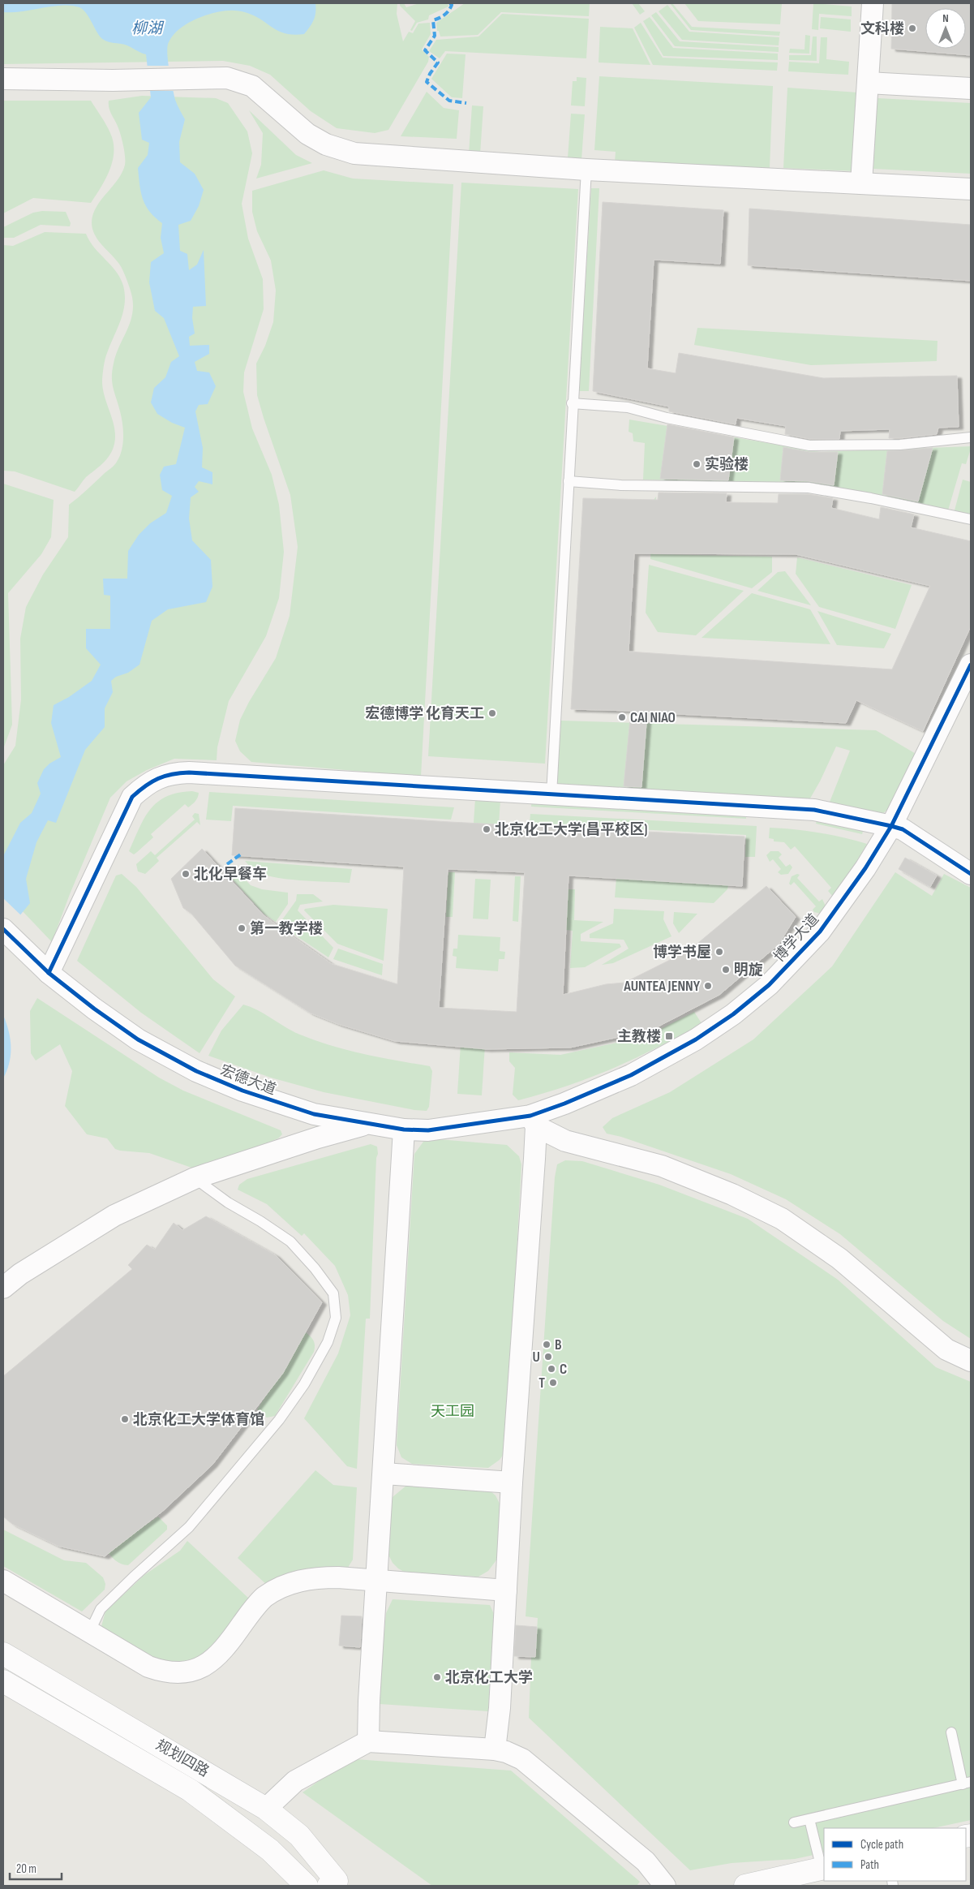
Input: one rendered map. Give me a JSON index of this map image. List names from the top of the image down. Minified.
{"streets":{"main road":["规划四路"],"street":["博学大道","宏德大道"]},"crossings":[["博学大道","宏德大道"]],"water":["柳湖"],"parks":["天工园"],"places":{"other":["文科楼","实验楼","宏德博学 化育天工","CAI NIAO","北京化工大学(昌平校区)","北化早餐车","第一教学楼","博学书屋","明旋","AUNTEA JENNY","B","U","C","T","北京化工大学体育馆","北京化工大学"],"transit":["主教楼"]},"legend":["Cycle path","Path"],"scale_bar":"20 m","north":"top"}
